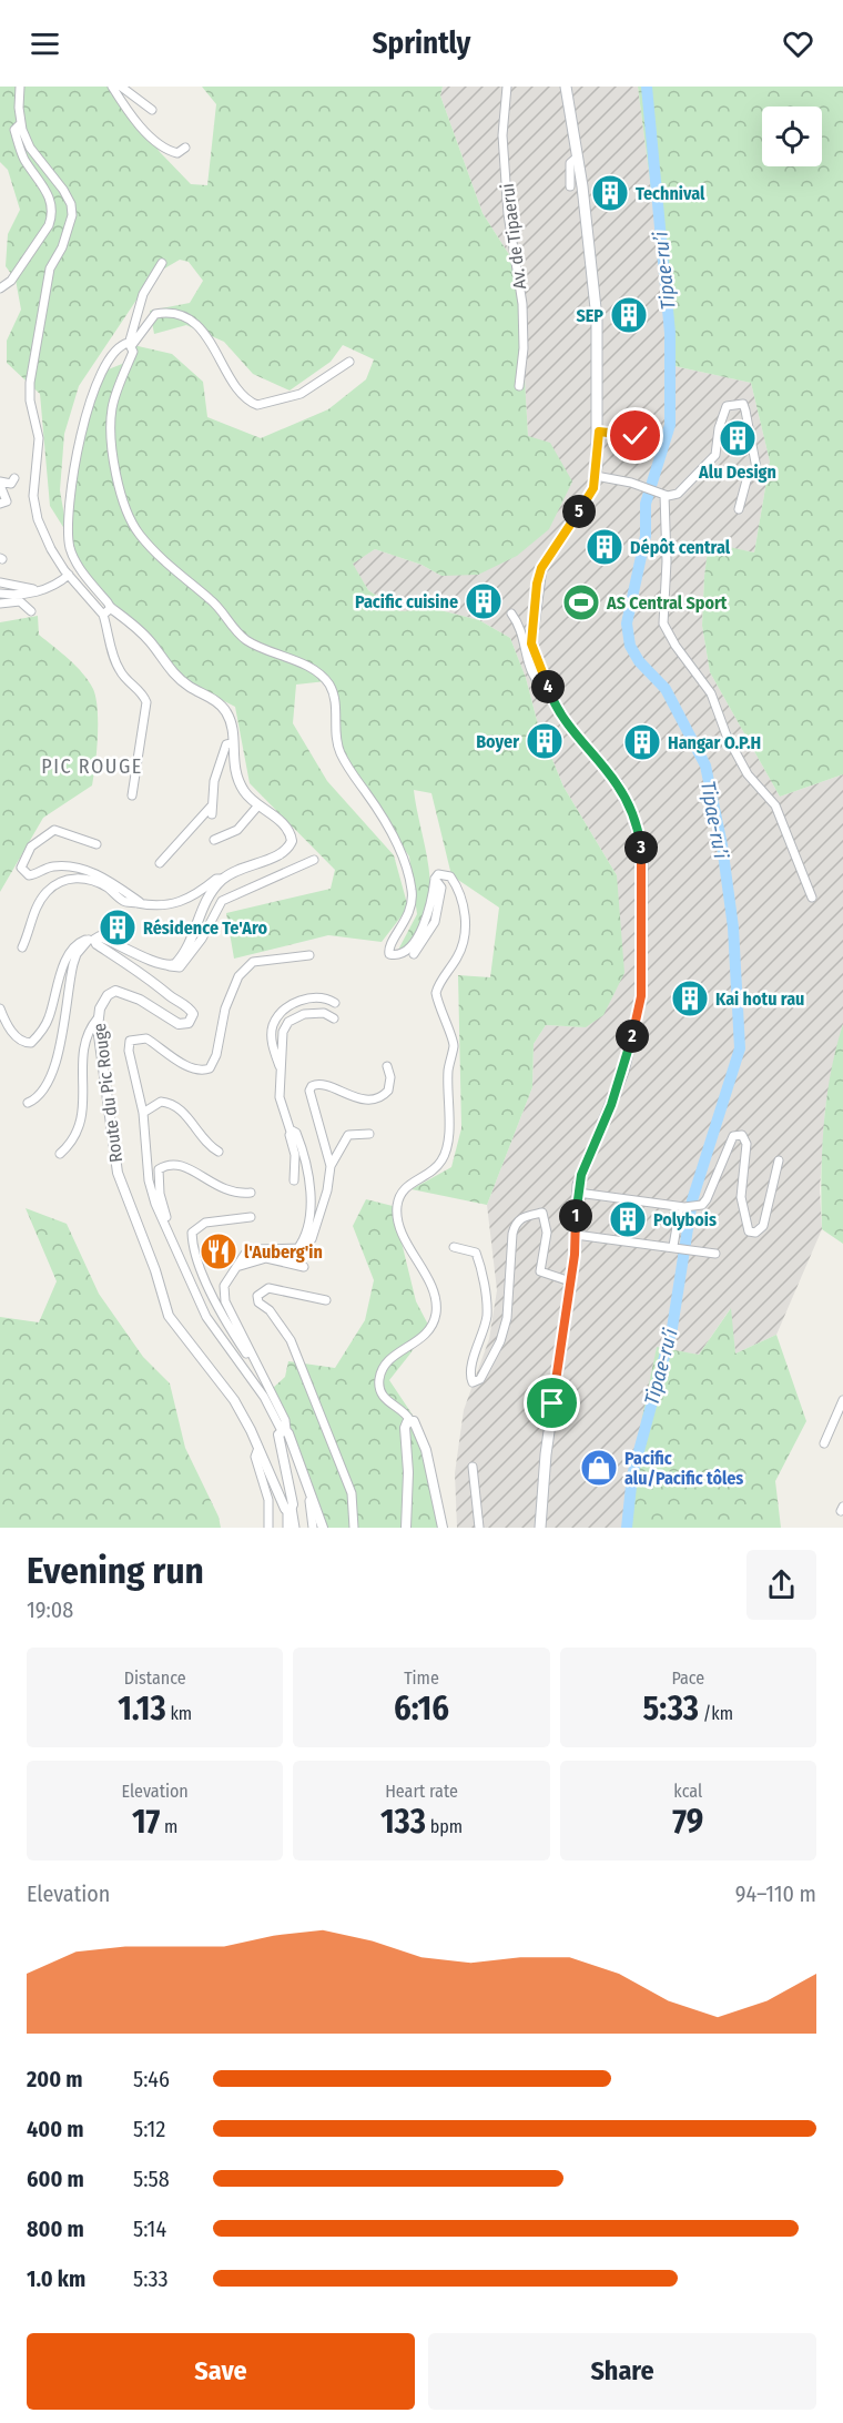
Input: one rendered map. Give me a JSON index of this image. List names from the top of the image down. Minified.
{"streets":{"street":["Av. de Tipaerui","Route du Pic Rouge"]},"districts":["PIC ROUGE"],"water":["Tipae-ru’i"],"places":{"building":["Technival","SEP","Alu Design","Dépôt central","Pacific cuisine","Boyer","Hangar O.P.H","Résidence Te'Aro","Kai hotu rau","Polybois"],"sports":["AS Central Sport"],"restaurant":["l'Auberg'in"],"shop":["Pacific alu/Pacific tôles"]},"page":{"header":"Sprintly","pins":["5","4","3","2","1"],"heading":["Evening run","19:08"],"stats":[["Distance","1.13 km"],["Time","6:16"],["Pace","5:33 /km"],["Elevation","17 m"],["Heart rate","133 bpm"],["kcal","79"]],"chart":["Elevation","94–110 m"],"list":[{"name":"200 m","note":"5:46"},{"name":"400 m","note":"5:12"},{"name":"600 m","note":"5:58"},{"name":"800 m","note":"5:14"},{"name":"1.0 km","note":"5:33"}],"buttons":["Save","Share"]}}
